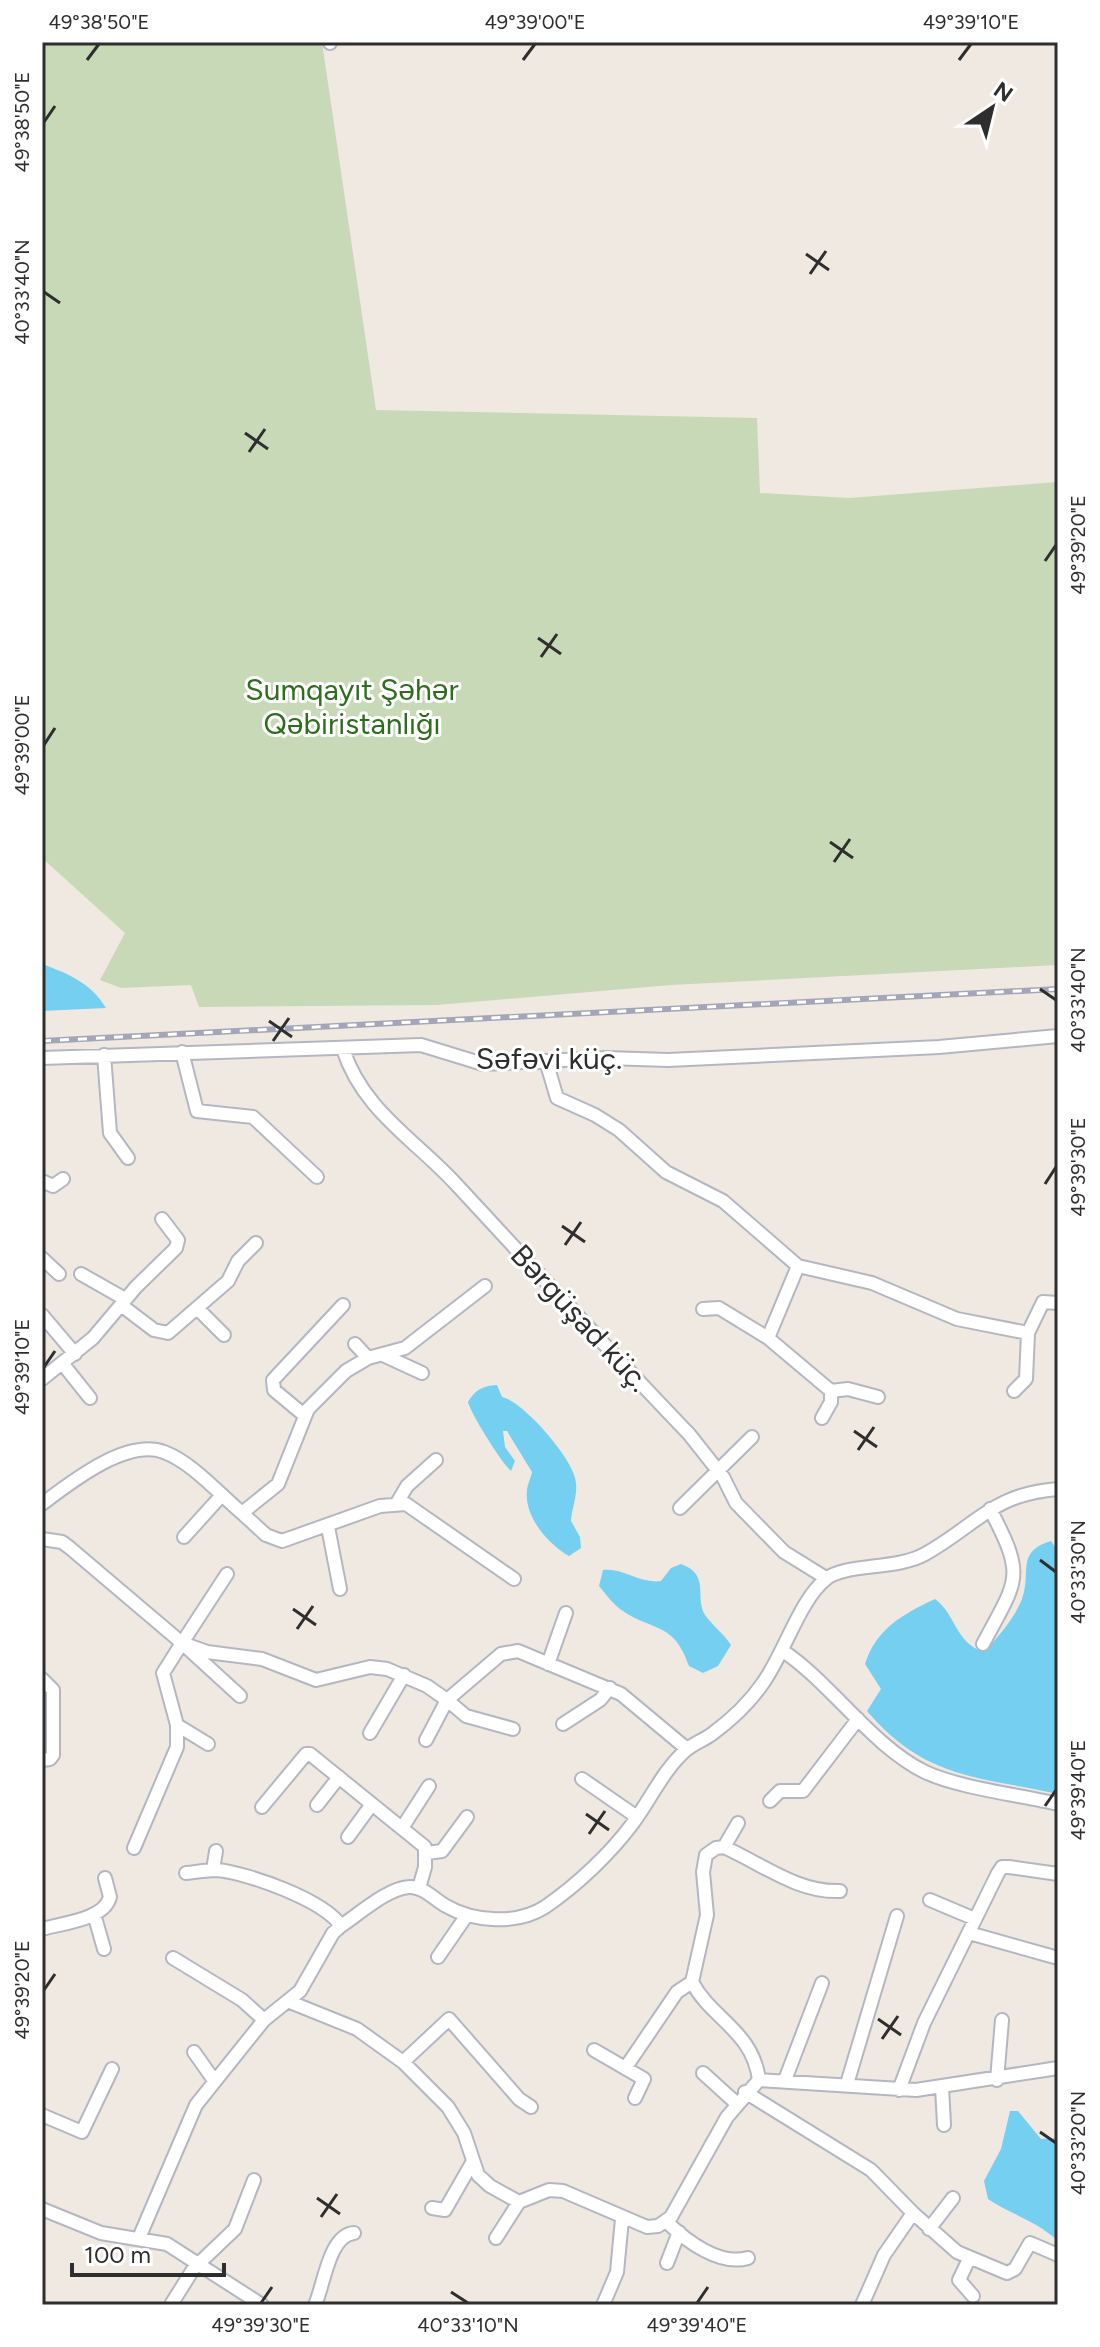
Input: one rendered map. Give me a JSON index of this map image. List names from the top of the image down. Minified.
{"streets":{"street":["Səfəvi küç.","Bərgüşad küç."]},"crossings":[["Səfəvi küç.","Bərgüşad küç."]],"parks":["Sumqayıt Şəhər Qəbiristanlığı"],"scale_bar":"100 m","north":"top right","coordinates":["49°38'50\"E","49°39'00\"E","49°39'10\"E","40°33'40\"N","49°39'20\"E","49°39'30\"E","40°33'30\"N","49°39'40\"E","40°33'20\"N","40°33'10\"N"]}
